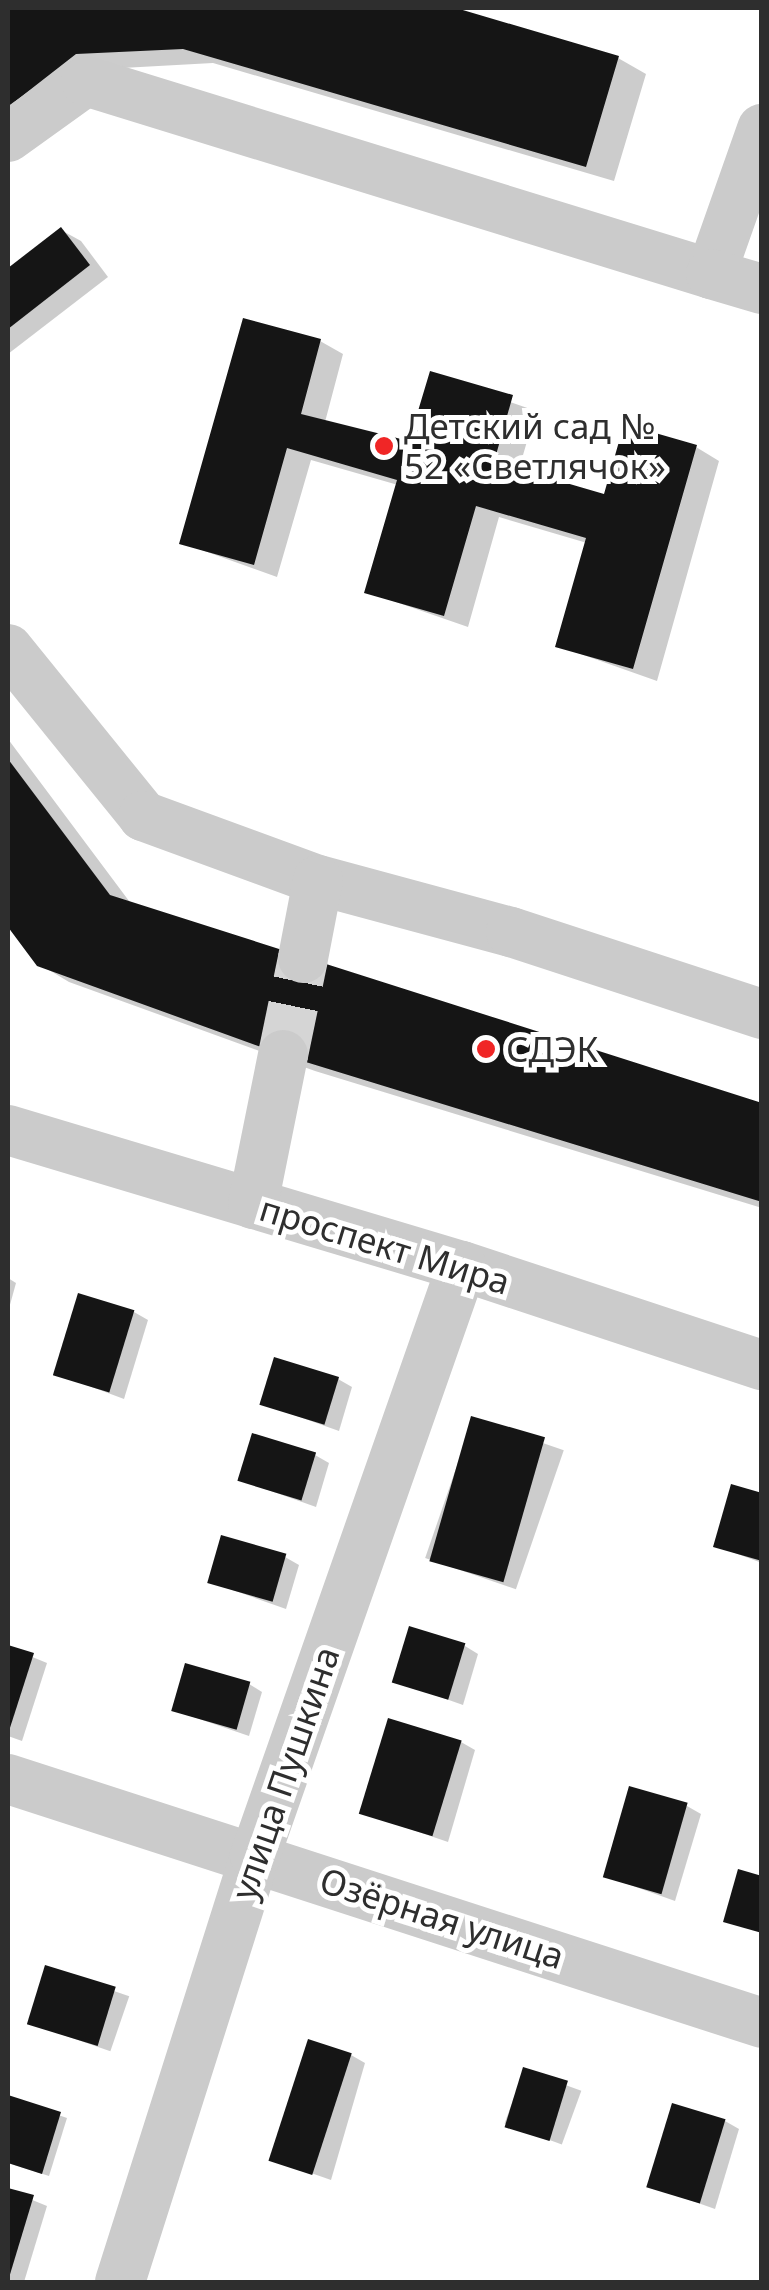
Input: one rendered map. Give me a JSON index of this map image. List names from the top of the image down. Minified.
{"streets":{"street":["проспект Мира","улица Пушкина","Озёрная улица"]},"crossings":[["проспект Мира","улица Пушкина"],["улица Пушкина","Озёрная улица"]],"places":["Детский сад № 52 «Светлячок»","СДЭК"]}
